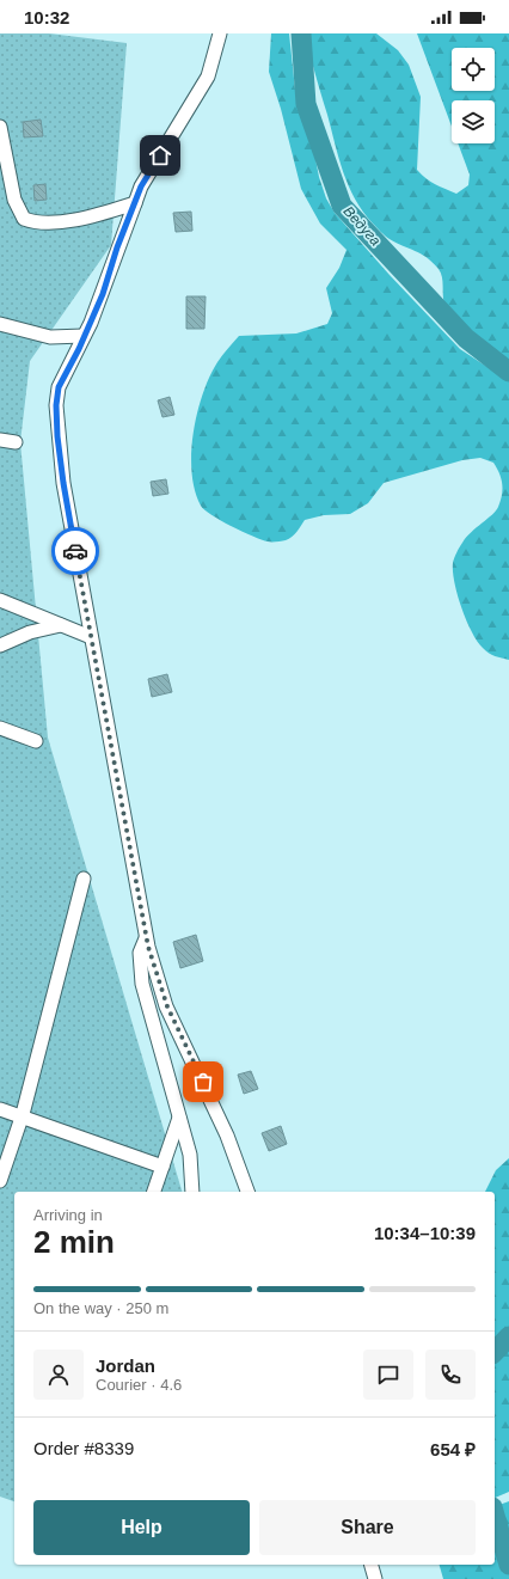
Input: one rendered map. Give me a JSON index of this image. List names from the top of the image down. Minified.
{"water":["Ведуга"],"page":{"status":"10:32","heading":["2 min","Arriving in","10:34–10:39"],"panel":["Jordan","Courier · 4.6","Order #8339","654 ₽"],"bar":"On the way · 250 m","buttons":["Help","Share"]}}
